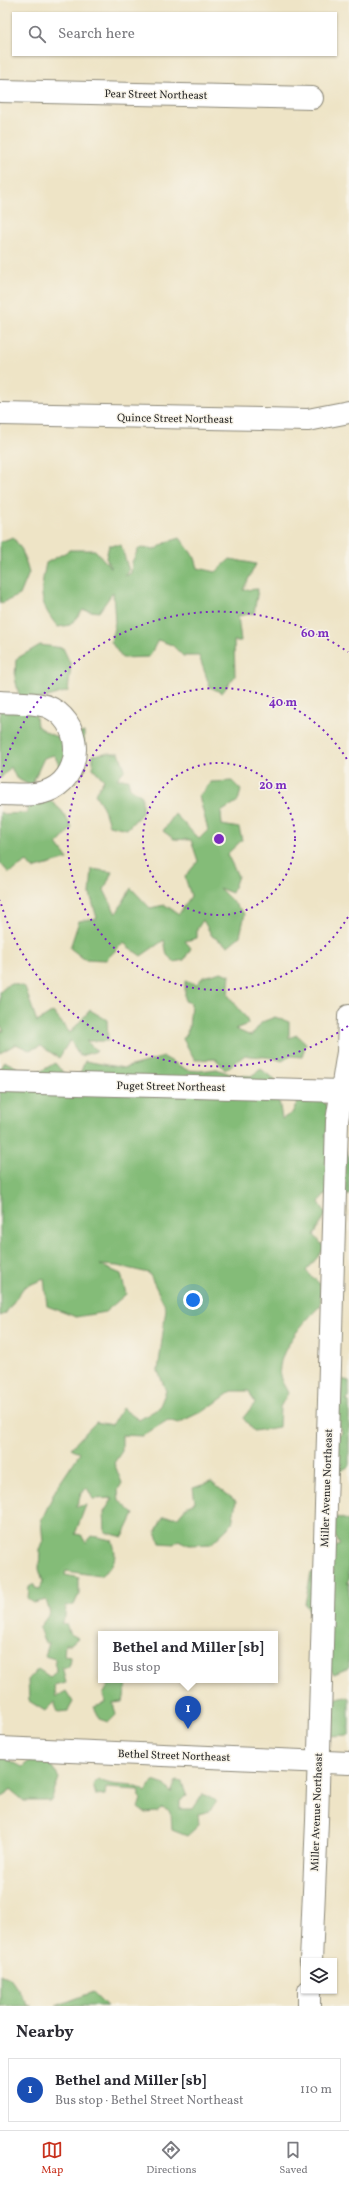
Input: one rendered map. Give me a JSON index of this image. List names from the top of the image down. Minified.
{"streets":{"street":["Pear Street Northeast","Quince Street Northeast","Puget Street Northeast","Miller Avenue Northeast","Bethel Street Northeast"]},"crossings":[["Puget Street Northeast","Miller Avenue Northeast"],["Miller Avenue Northeast","Bethel Street Northeast"]],"page":{"search":"Search here","popup":["Bethel and Miller [sb]","Bus stop"],"pins":"1","heading":"Nearby","list":[{"mark":"1","name":"Bethel and Miller [sb]","note":"Bus stop · Bethel Street Northeast","value":"110 m"}],"nav":["Map","Directions","Saved"]},"rings":["60 m","40 m","20 m"]}
